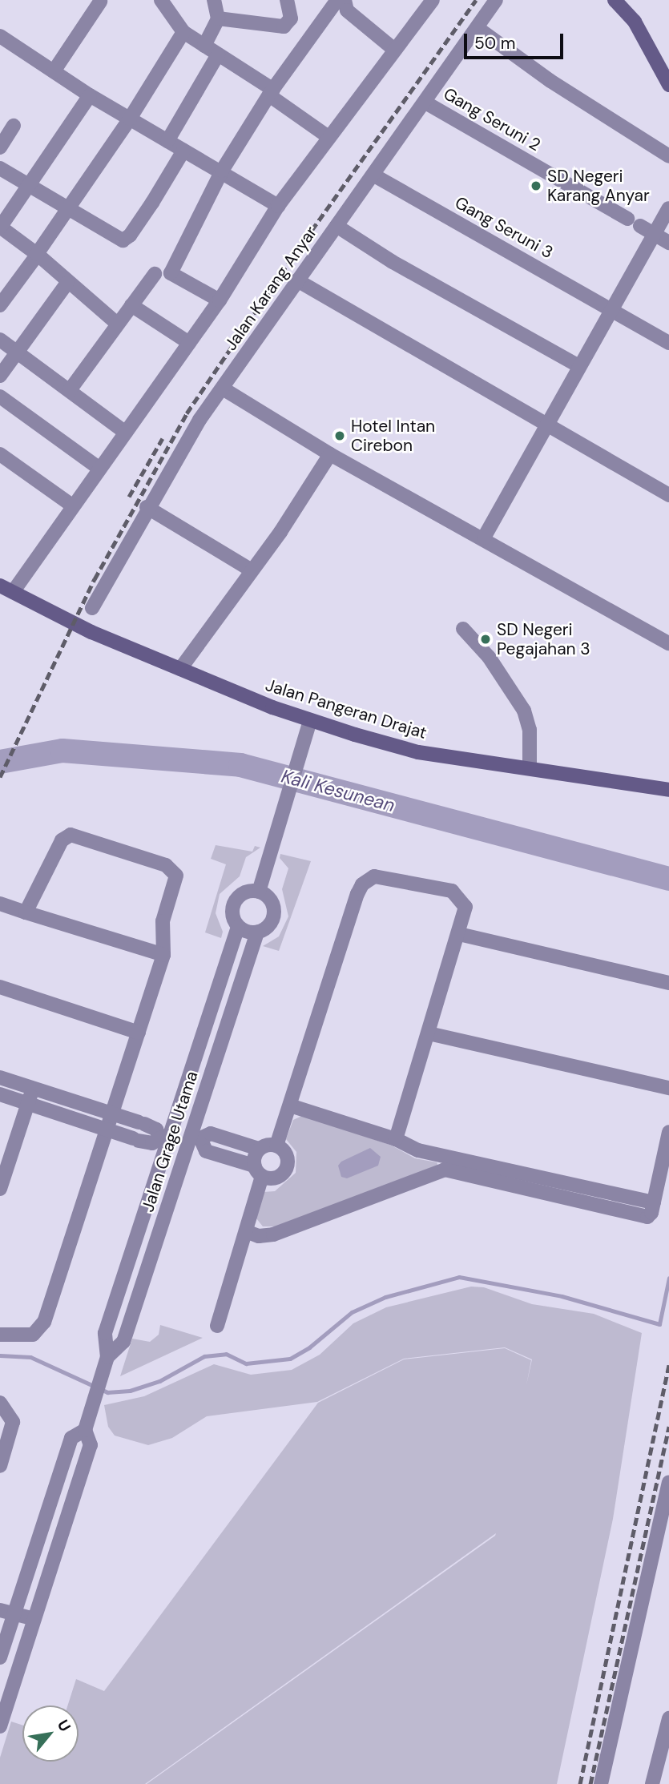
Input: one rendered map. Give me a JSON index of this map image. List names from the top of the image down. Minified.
{"streets":{"street":["Gang Seruni 2","Gang Seruni 3","Jalan Karang Anyar","Jalan Pangeran Drajat","Jalan Grage Utama"]},"crossings":[["Gang Seruni 2","Jalan Karang Anyar"],["Gang Seruni 3","Jalan Karang Anyar"]],"water":["Kali Kesunean"],"places":["SD Negeri Karang Anyar","Hotel Intan Cirebon","SD Negeri Pegajahan 3"],"scale_bar":"50 m","north":"top right"}
